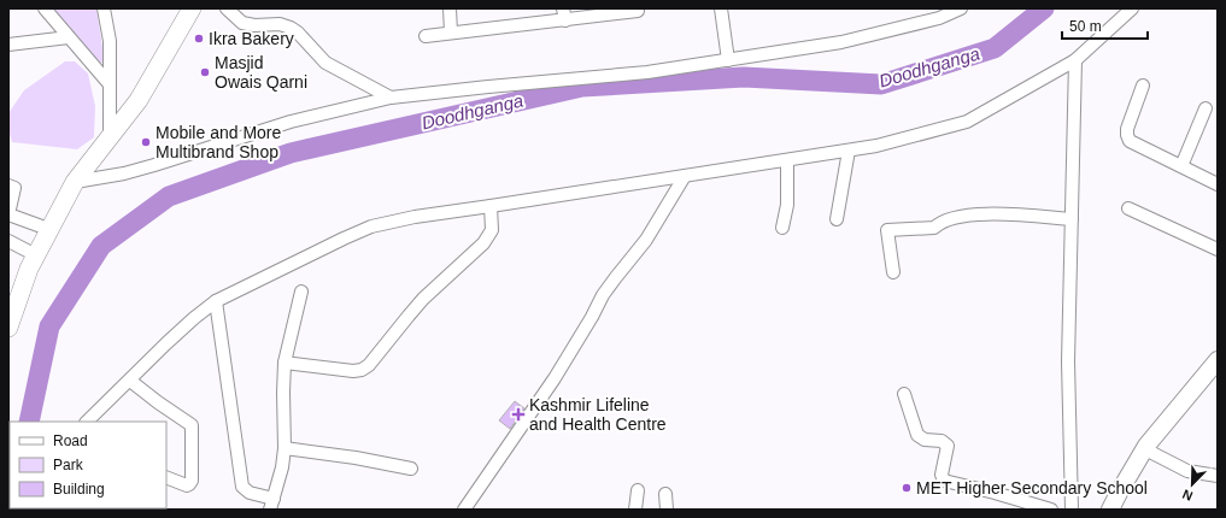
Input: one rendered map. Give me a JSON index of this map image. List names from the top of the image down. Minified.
{"water":["Doodhganga"],"places":{"other":["Ikra Bakery","Masjid Owais Qarni","Mobile and More Multibrand Shop","MET Higher Secondary School"],"health":["Kashmir Lifeline and Health Centre"]},"legend":["Road","Park","Building"],"scale_bar":"50 m","north":"bottom left"}
